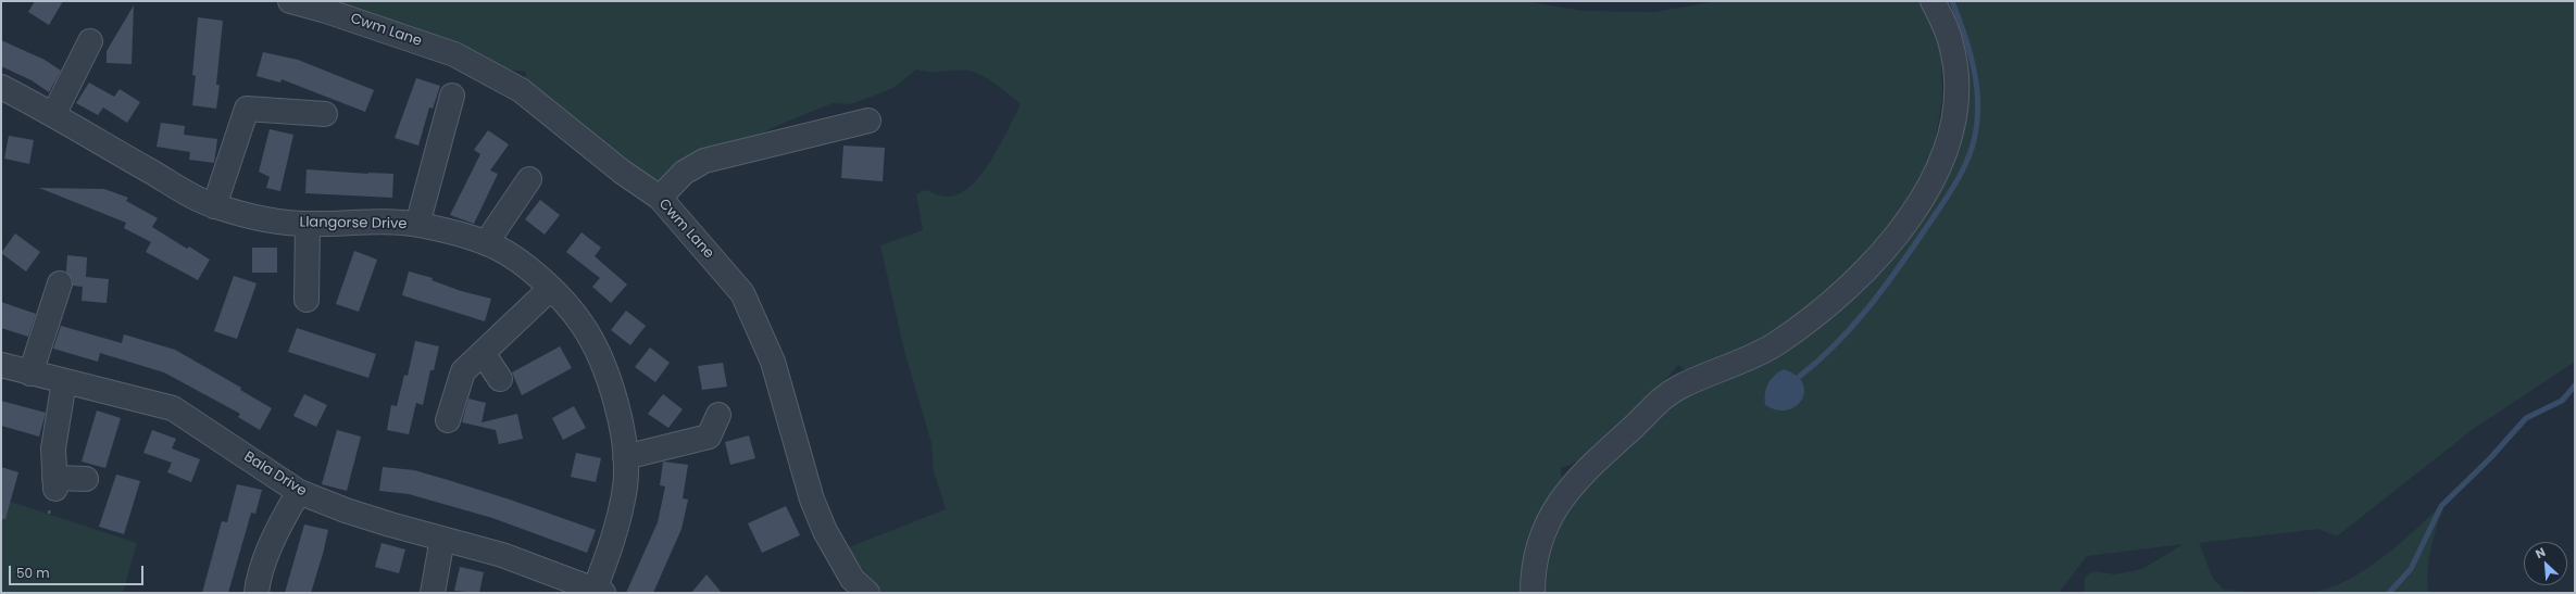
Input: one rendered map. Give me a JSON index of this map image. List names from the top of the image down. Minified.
{"streets":{"street":["Cwm Lane","Llangorse Drive","Bala Drive"]},"crossings":[["Llangorse Drive","Bala Drive"]],"scale_bar":"50 m","north":"top left"}
